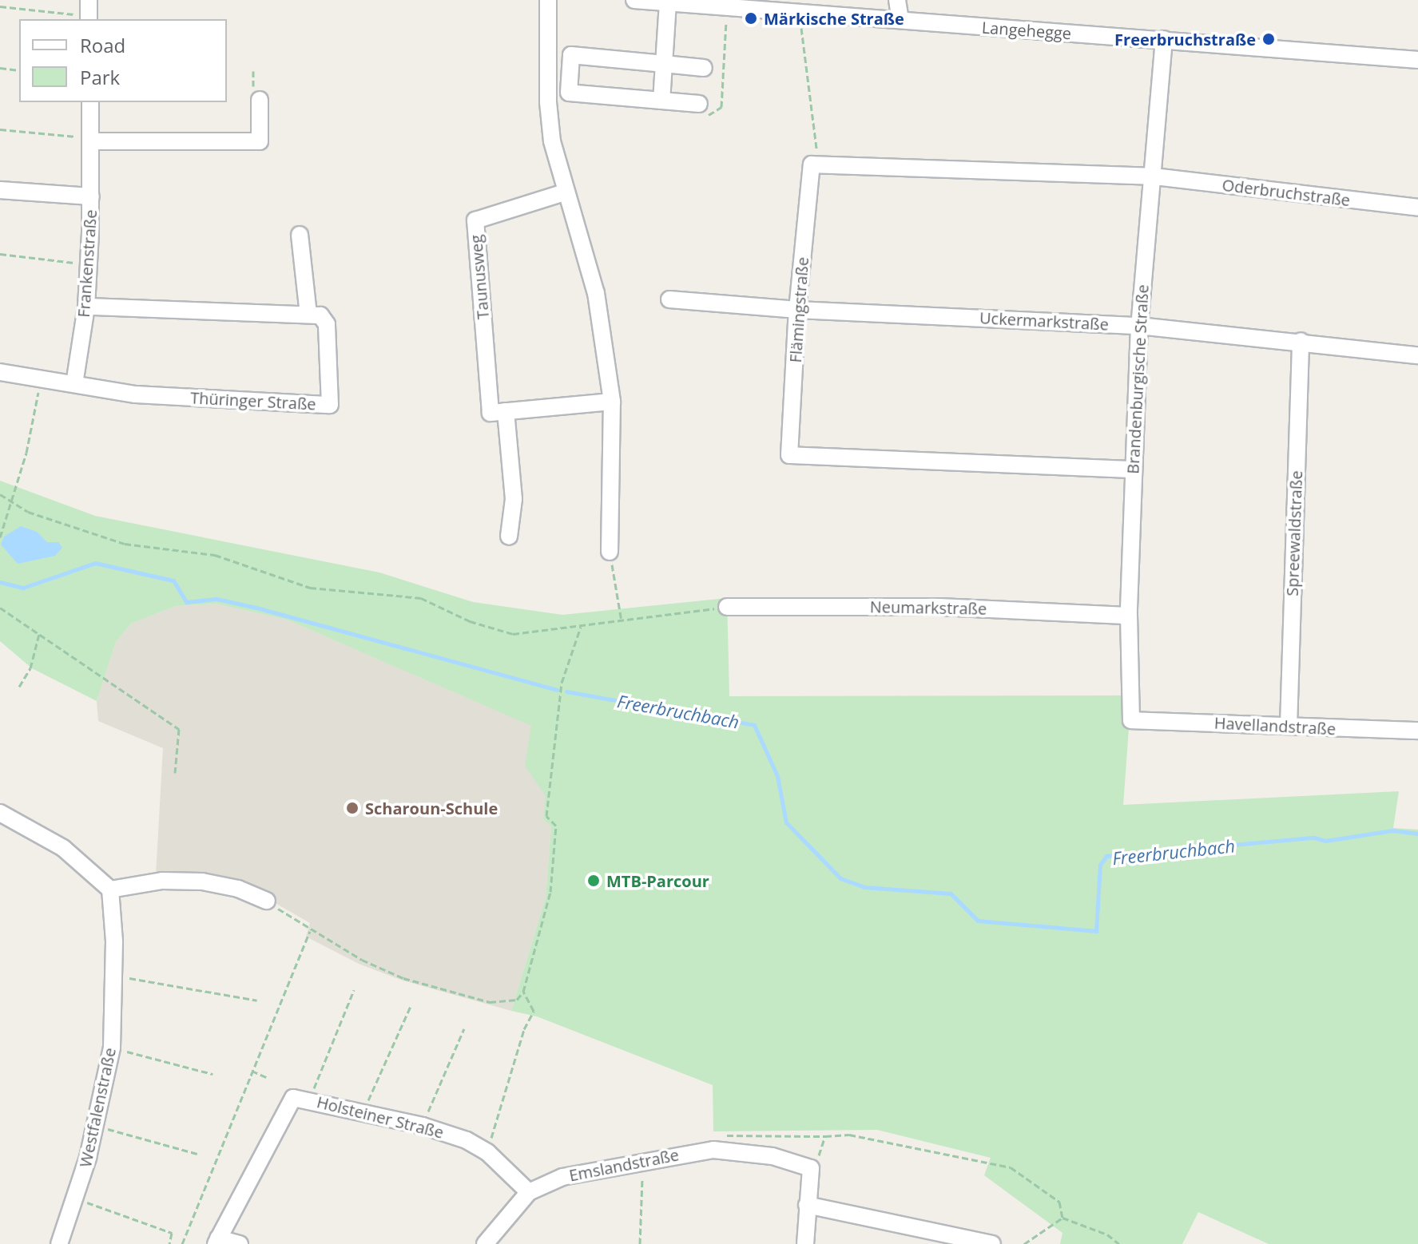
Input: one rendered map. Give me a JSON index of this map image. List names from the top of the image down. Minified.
{"streets":{"street":["Langehegge","Oderbruchstraße","Frankenstraße","Taunusweg","Flämingstraße","Uckermarkstraße","Brandenburgische Straße","Thüringer Straße","Spreewaldstraße","Neumarkstraße","Havellandstraße","Westfalenstraße","Holsteiner Straße","Emslandstraße"]},"crossings":[["Langehegge","Brandenburgische Straße"],["Oderbruchstraße","Brandenburgische Straße"],["Frankenstraße","Thüringer Straße"],["Flämingstraße","Uckermarkstraße"],["Flämingstraße","Brandenburgische Straße"],["Uckermarkstraße","Brandenburgische Straße"],["Uckermarkstraße","Spreewaldstraße"],["Brandenburgische Straße","Neumarkstraße"],["Brandenburgische Straße","Havellandstraße"],["Spreewaldstraße","Havellandstraße"],["Holsteiner Straße","Emslandstraße"]],"water":["Freerbruchbach"],"places":["Märkische Straße","Freerbruchstraße","Scharoun-Schule","MTB-Parcour"],"legend":["Road","Park"]}
